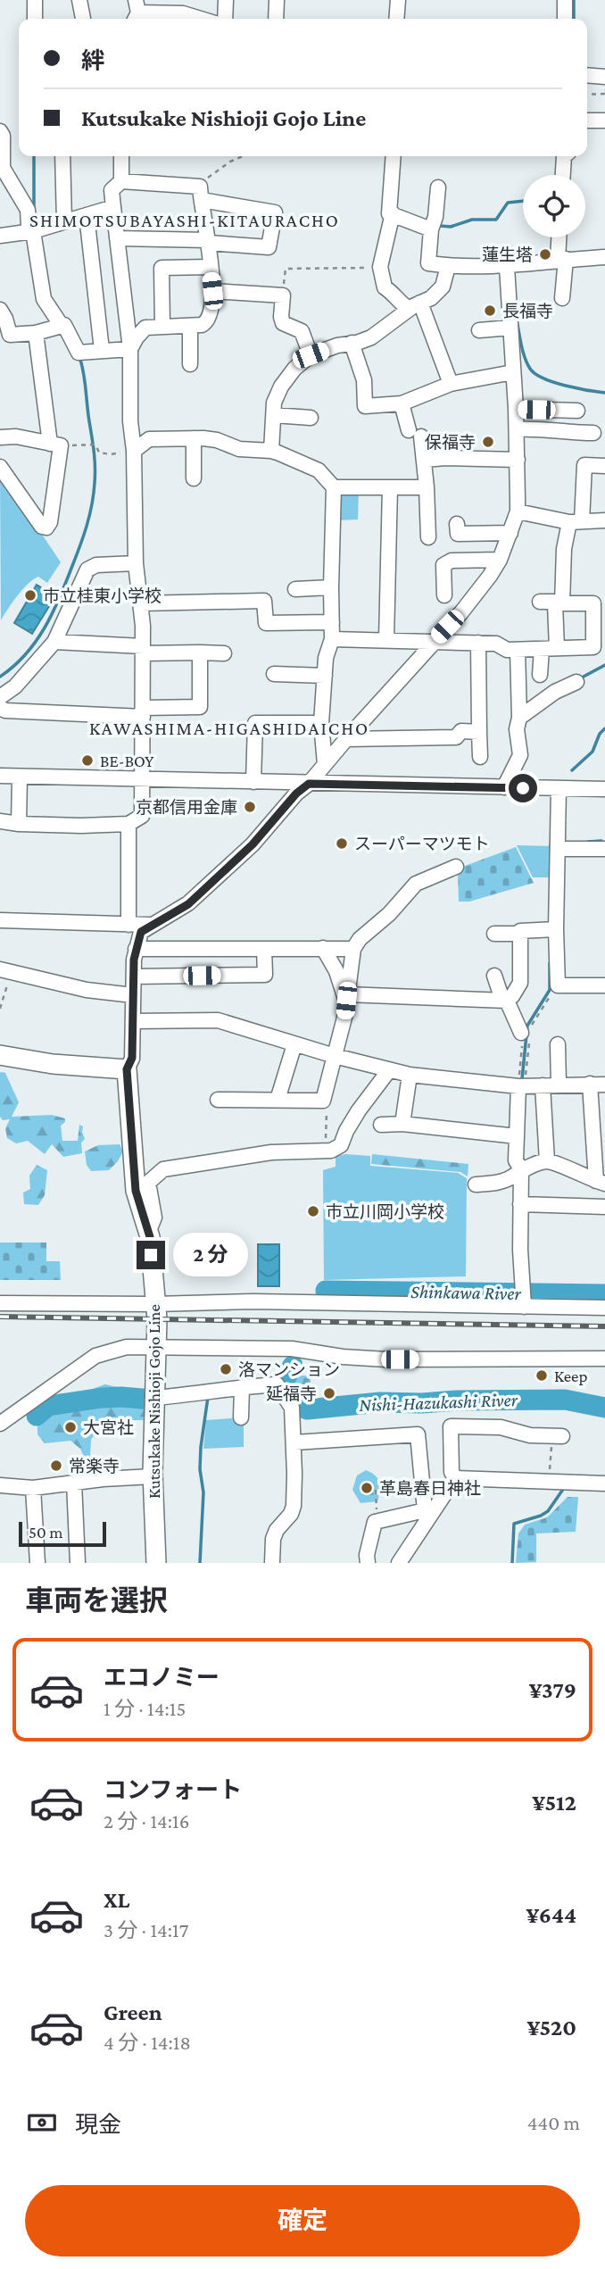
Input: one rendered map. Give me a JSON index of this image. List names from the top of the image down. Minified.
{"streets":{"main road":["Kutsukake Nishioji Gojo Line"]},"districts":["SHIMOTSUBAYASHI-KITAURACHO","KAWASHIMA-HIGASHIDAICHO"],"water":["Shinkawa River","Nishi-Hazukashi River"],"places":["蓮生塔","長福寺","保福寺","市立桂東小学校","BE-BOY","京都信用金庫","スーパーマツモト","市立川岡小学校","洛マンション","Keep","延福寺","大宮社","常楽寺","革島春日神社"],"scale_bar":"50 m","page":{"banner":["絆","Kutsukake Nishioji Gojo Line"],"bubble":"2 分","scale":"50 m","heading":"車両を選択","list":[{"name":"エコノミー","note":"1 分 · 14:15","value":"¥379"},{"name":"コンフォート","note":"2 分 · 14:16","value":"¥512"},{"name":"XL","note":"3 分 · 14:17","value":"¥644"},{"name":"Green","note":"4 分 · 14:18","value":"¥520"}],"pay":["現金","440 m"],"buttons":"確定"}}
